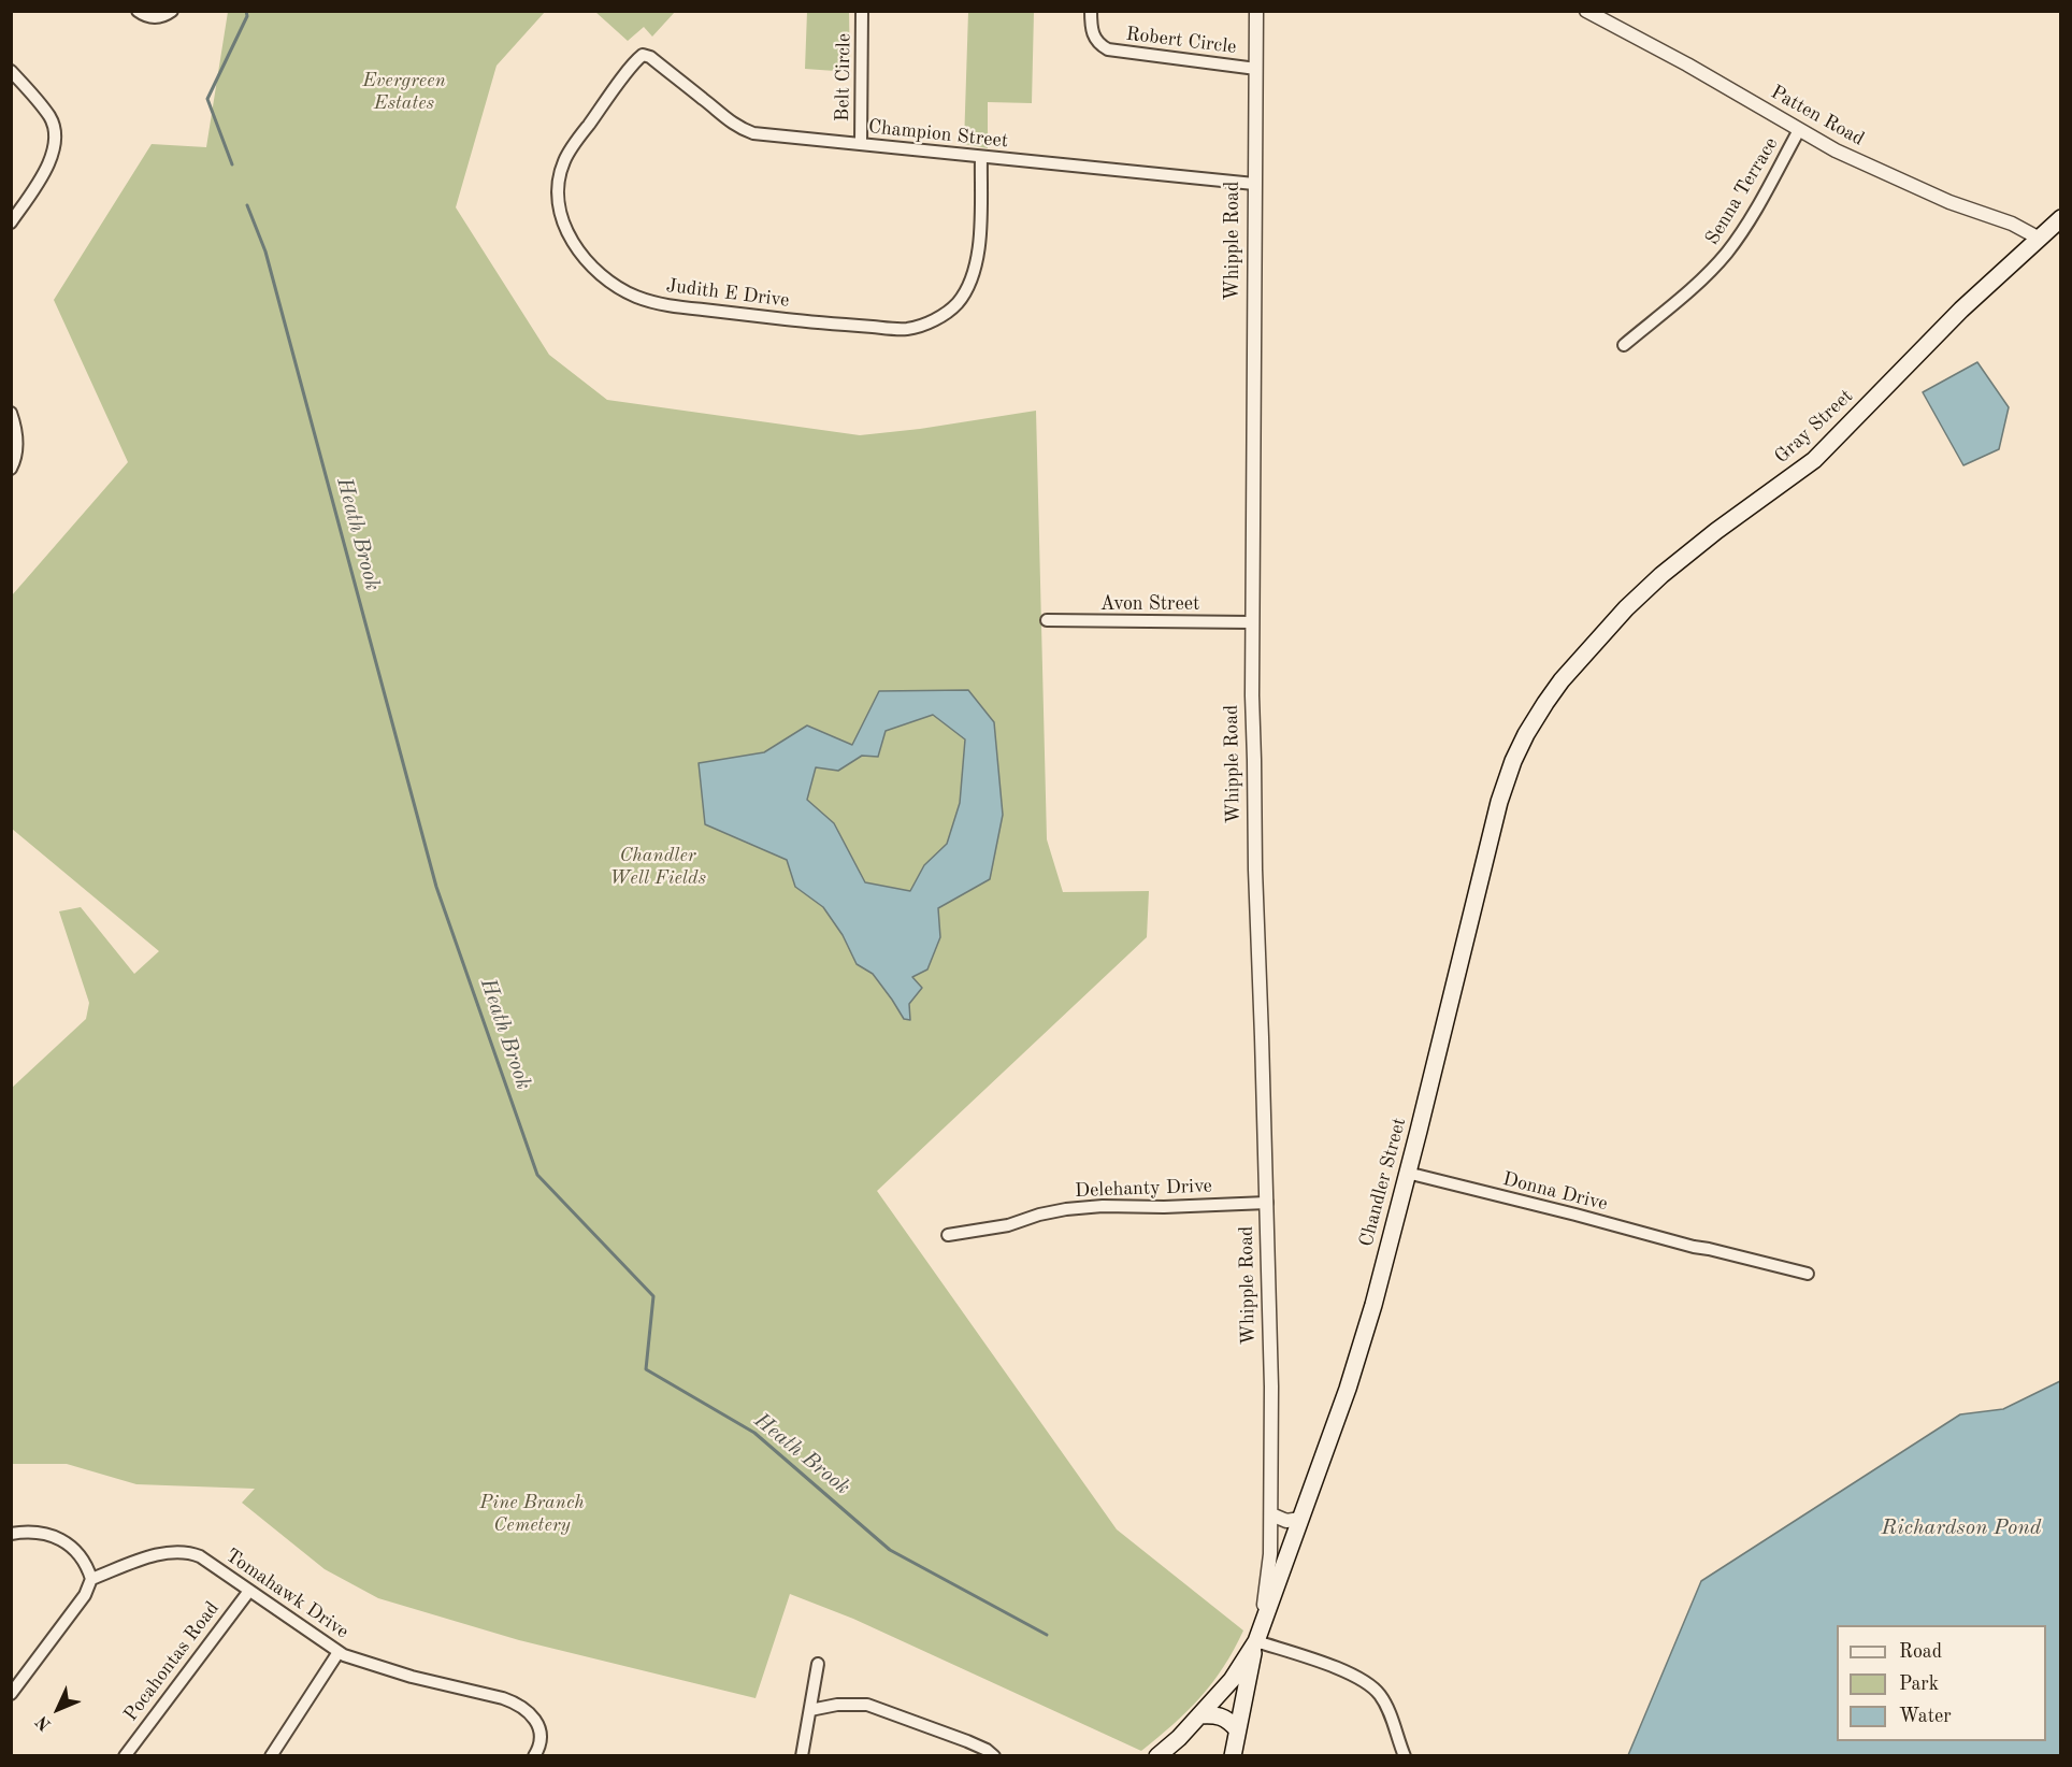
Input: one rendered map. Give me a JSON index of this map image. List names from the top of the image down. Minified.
{"streets":{"main road":["Whipple Road","Gray Street","Chandler Street"],"street":["Robert Circle","Belt Circle","Patten Road","Champion Street","Senna Terrace","Judith E Drive","Avon Street","Delehanty Drive","Donna Drive","Tomahawk Drive","Pocahontas Road"]},"crossings":[["Robert Circle","Whipple Road"],["Belt Circle","Champion Street"],["Patten Road","Senna Terrace"],["Patten Road","Gray Street"],["Champion Street","Whipple Road"],["Champion Street","Judith E Drive"],["Whipple Road","Avon Street"],["Whipple Road","Chandler Street"],["Whipple Road","Delehanty Drive"],["Gray Street","Chandler Street"],["Chandler Street","Donna Drive"],["Tomahawk Drive","Pocahontas Road"]],"water":["Heath Brook","Richardson Pond"],"parks":["Evergreen Estates","Chandler Well Fields","Pine Branch Cemetery"],"legend":["Road","Park","Water"],"north":"bottom left"}
